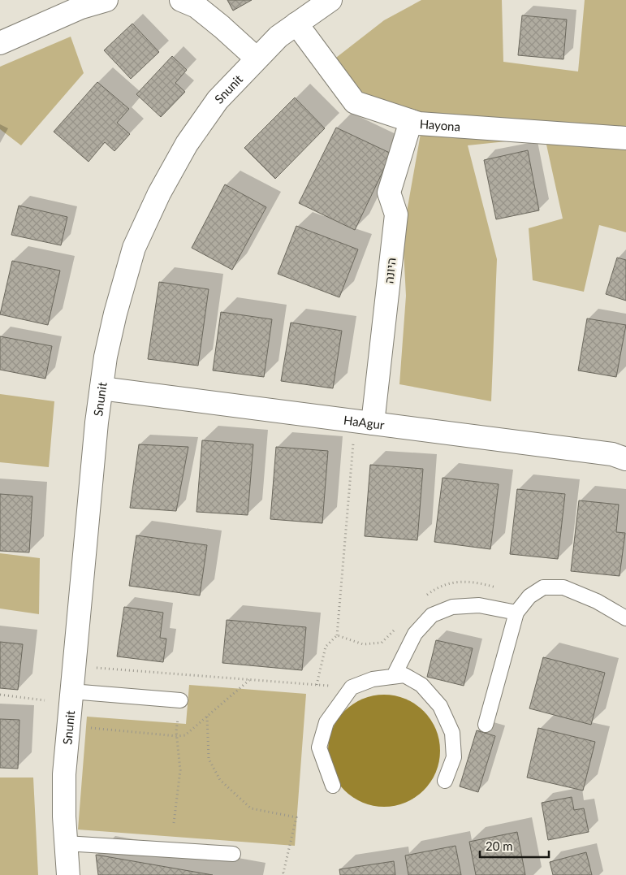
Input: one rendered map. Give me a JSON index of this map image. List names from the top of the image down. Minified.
{"streets":{"street":["Snunit","Hayona","היונה","HaAgur"]},"crossings":[["Snunit","Hayona"],["Snunit","HaAgur"],["Hayona","היונה"],["היונה","HaAgur"]],"scale_bar":"20 m"}
